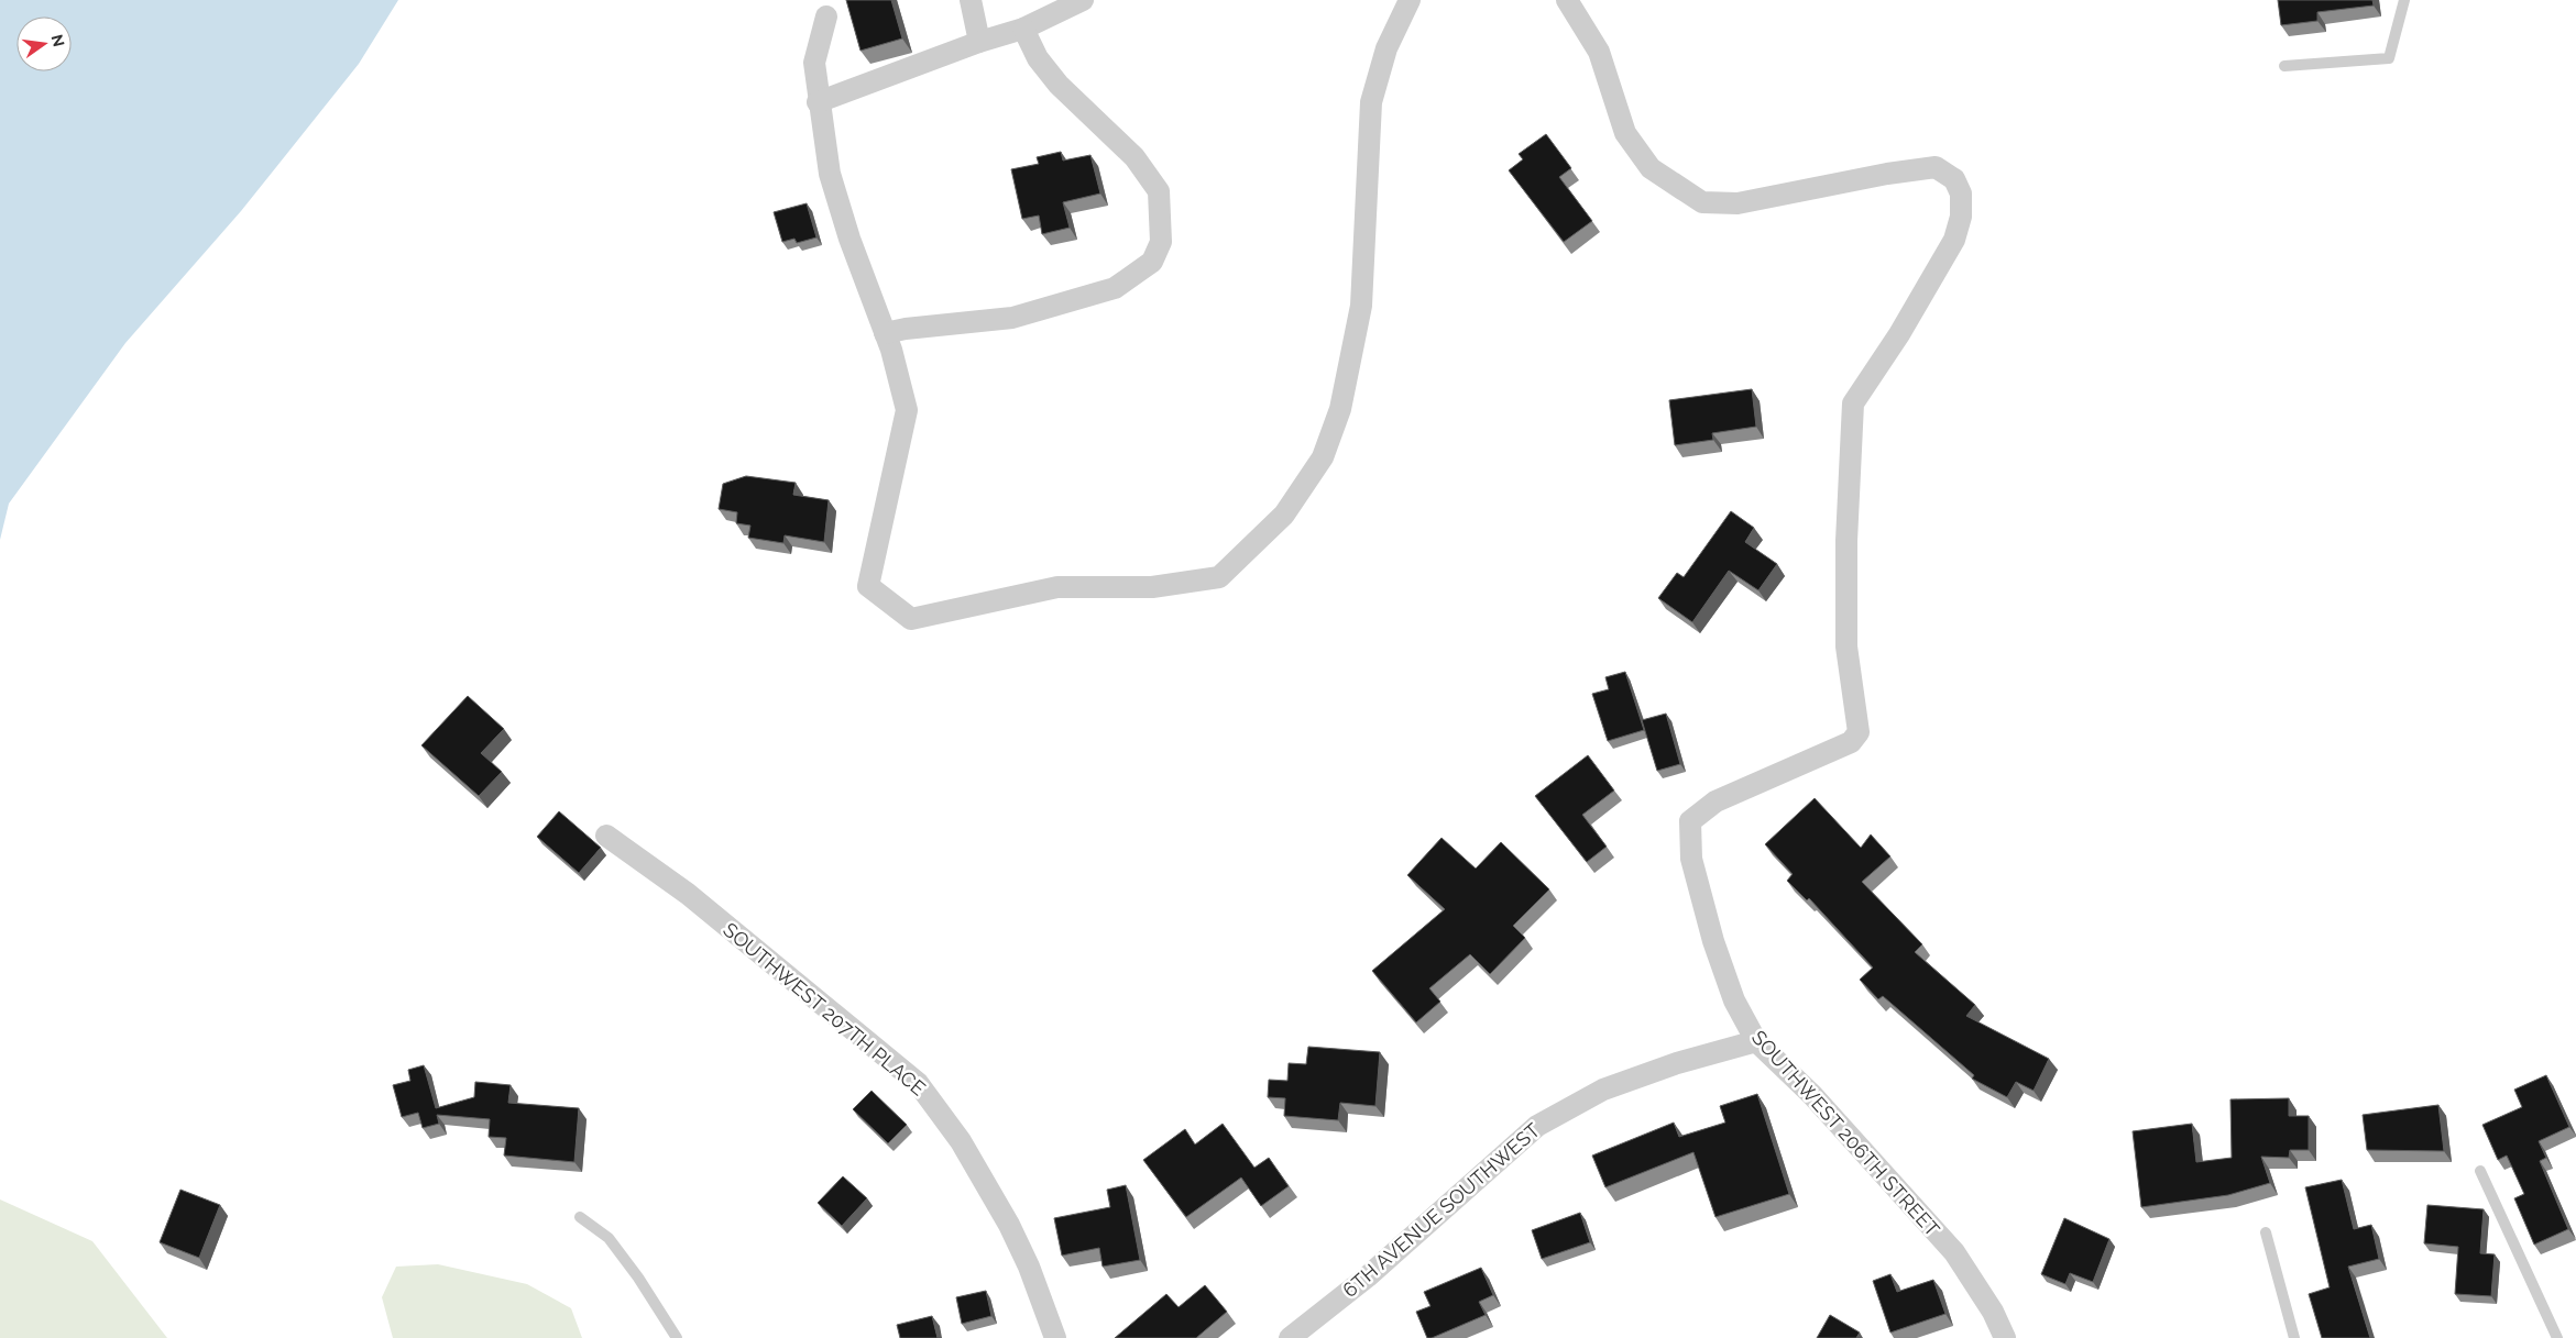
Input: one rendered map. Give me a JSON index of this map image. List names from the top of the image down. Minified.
{"streets":{"street":["SOUTHWEST 207TH PLACE","SOUTHWEST 206TH STREET","6TH AVENUE SOUTHWEST"]},"crossings":[["SOUTHWEST 206TH STREET","6TH AVENUE SOUTHWEST"]],"north":"right"}
